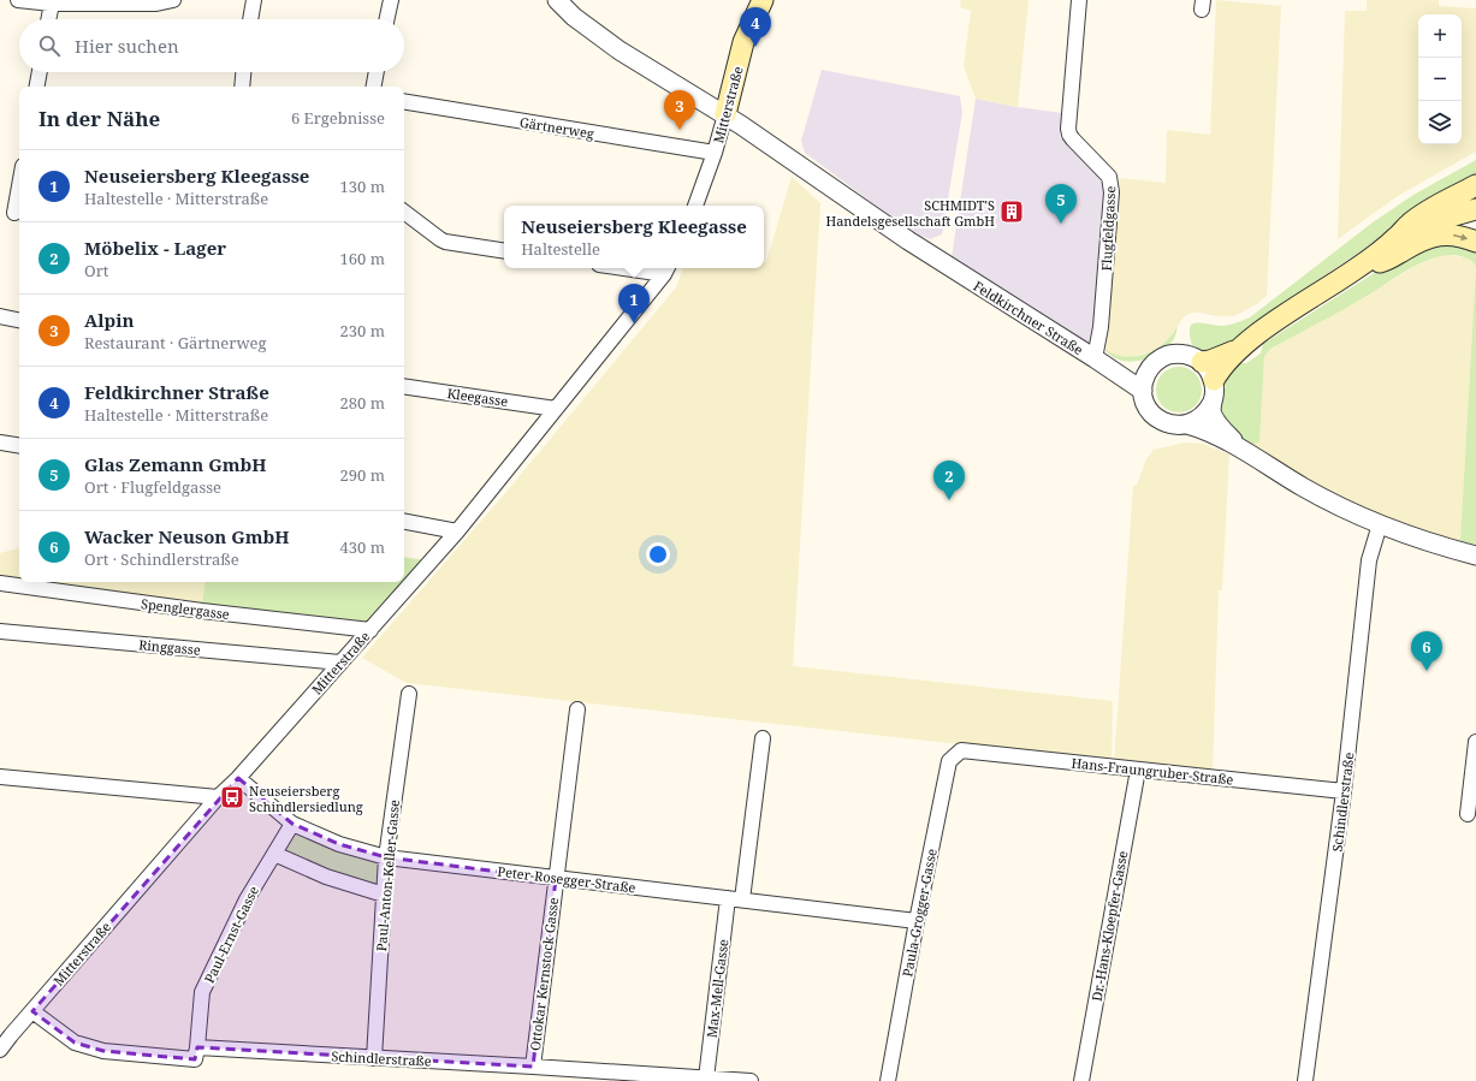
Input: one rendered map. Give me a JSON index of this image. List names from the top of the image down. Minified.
{"streets":{"main road":["Mitterstraße"],"street":["Gärtnerweg","Flugfeldgasse","Feldkirchner Straße","Kleegasse","Spenglergasse","Ringgasse","Hans-Fraungruber-Straße","Schindlerstraße","Paul-Anton-Keller-Gasse","Peter-Rosegger-Straße","Paula-Grogger-Gasse","Dr.-Hans-Kloepfer-Gasse","Paul-Ernst-Gasse","Ottokar Kernstock Gasse","Max-Mell-Gasse"]},"crossings":[["Mitterstraße","Gärtnerweg"],["Mitterstraße","Feldkirchner Straße"],["Mitterstraße","Kleegasse"],["Mitterstraße","Spenglergasse"],["Mitterstraße","Ringgasse"],["Mitterstraße","Peter-Rosegger-Straße"],["Flugfeldgasse","Feldkirchner Straße"],["Hans-Fraungruber-Straße","Schindlerstraße"],["Hans-Fraungruber-Straße","Paula-Grogger-Gasse"],["Hans-Fraungruber-Straße","Dr.-Hans-Kloepfer-Gasse"],["Schindlerstraße","Paul-Anton-Keller-Gasse"],["Schindlerstraße","Paul-Ernst-Gasse"],["Schindlerstraße","Ottokar Kernstock Gasse"],["Schindlerstraße","Max-Mell-Gasse"],["Paul-Anton-Keller-Gasse","Peter-Rosegger-Straße"],["Peter-Rosegger-Straße","Paula-Grogger-Gasse"],["Peter-Rosegger-Straße","Paul-Ernst-Gasse"],["Peter-Rosegger-Straße","Ottokar Kernstock Gasse"],["Peter-Rosegger-Straße","Max-Mell-Gasse"]],"places":{"building":["SCHMIDT'S Handelsgesellschaft GmbH"],"bus stop":["Neuseiersberg Schindlersiedlung"]},"page":{"pins":["4","3","5","1","2","6"],"map_buttons":["+","−"],"search":"Hier suchen","heading":["In der Nähe","6 Ergebnisse"],"list":[{"mark":"1","name":"Neuseiersberg Kleegasse","note":"Haltestelle · Mitterstraße","value":"130 m"},{"mark":"2","name":"Möbelix - Lager","note":"Ort","value":"160 m"},{"mark":"3","name":"Alpin","note":"Restaurant · Gärtnerweg","value":"230 m"},{"mark":"4","name":"Feldkirchner Straße","note":"Haltestelle · Mitterstraße","value":"280 m"},{"mark":"5","name":"Glas Zemann GmbH","note":"Ort · Flugfeldgasse","value":"290 m"},{"mark":"6","name":"Wacker Neuson GmbH","note":"Ort · Schindlerstraße","value":"430 m"}],"popup":["Neuseiersberg Kleegasse","Haltestelle"]}}
